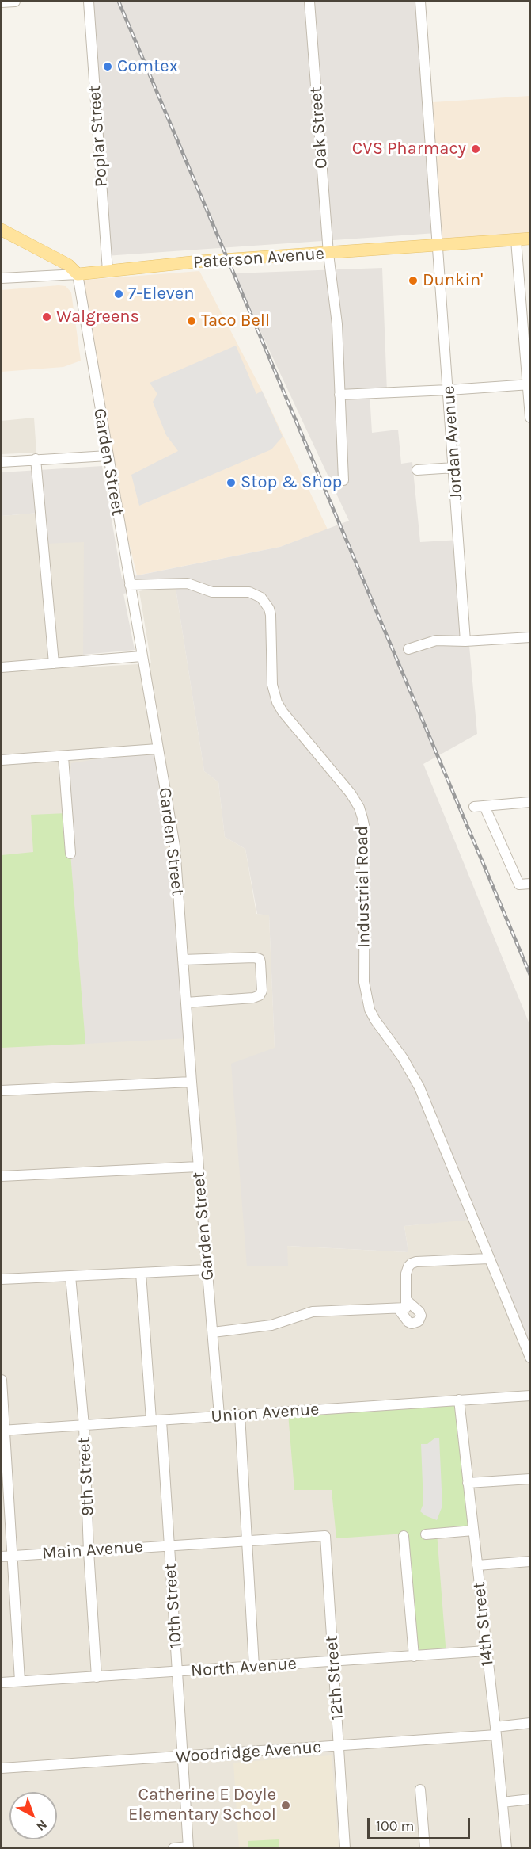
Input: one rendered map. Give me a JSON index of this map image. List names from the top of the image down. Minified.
{"streets":{"main road":["Paterson Avenue"],"street":["Oak Street","Poplar Street","Jordan Avenue","Garden Street","Industrial Road","Union Avenue","9th Street","Main Avenue","10th Street","14th Street","North Avenue","12th Street","Woodridge Avenue"]},"crossings":[["Oak Street","Paterson Avenue"],["Poplar Street","Paterson Avenue"],["Paterson Avenue","Jordan Avenue"],["Paterson Avenue","Garden Street"],["Garden Street","Industrial Road"],["Garden Street","Union Avenue"],["Union Avenue","9th Street"],["Union Avenue","10th Street"],["Union Avenue","14th Street"],["9th Street","Main Avenue"],["9th Street","North Avenue"],["Main Avenue","10th Street"],["Main Avenue","12th Street"],["10th Street","North Avenue"],["10th Street","Woodridge Avenue"],["14th Street","North Avenue"],["14th Street","Woodridge Avenue"],["North Avenue","12th Street"],["12th Street","Woodridge Avenue"]],"places":["Comtex","CVS Pharmacy","Dunkin'","7-Eleven","Walgreens","Taco Bell","Stop & Shop","Catherine E Doyle Elementary School"],"scale_bar":"100 m","north":"bottom right"}
